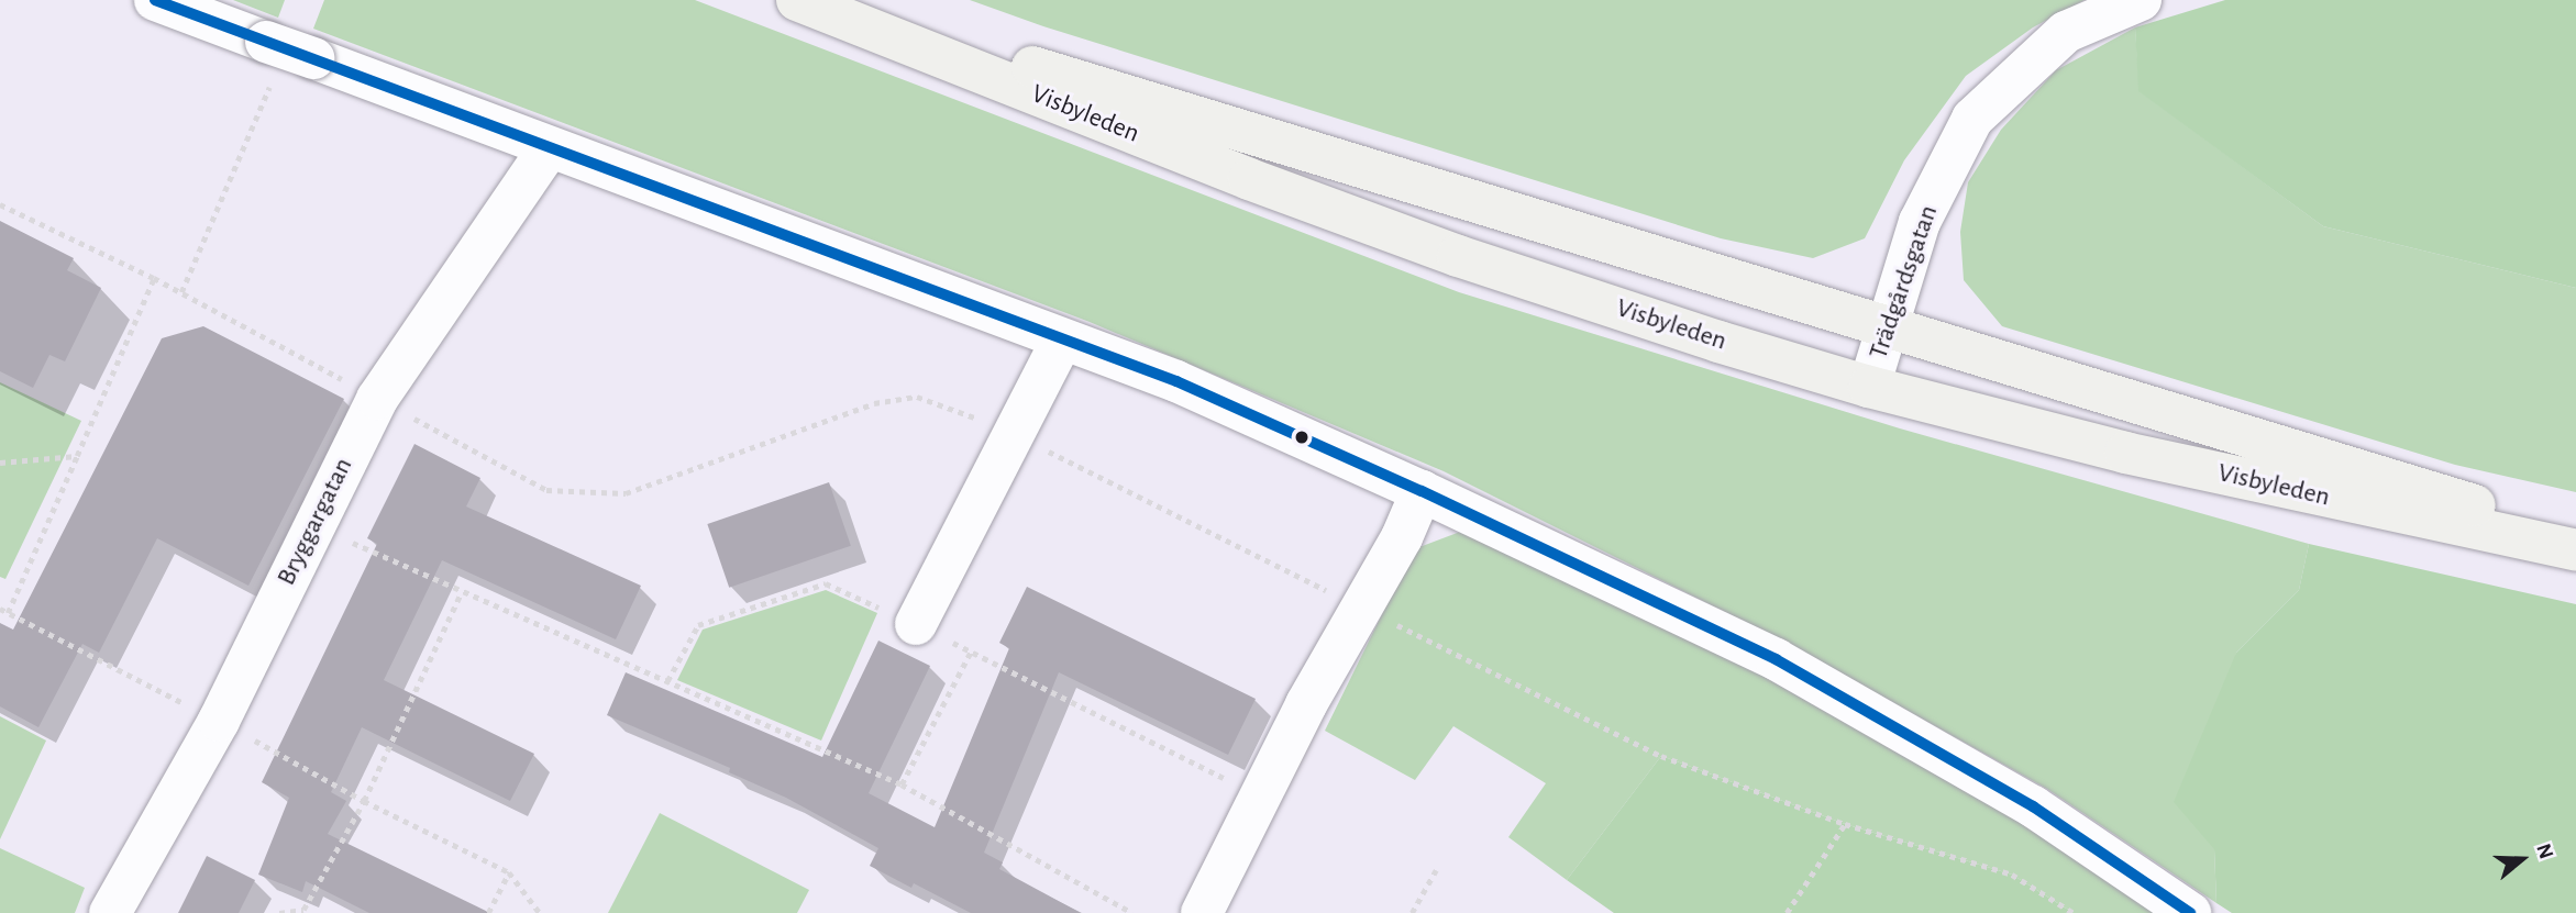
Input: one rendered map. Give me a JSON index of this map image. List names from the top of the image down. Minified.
{"streets":{"main road":["Visbyleden"],"street":["Trädgårdsgatan","Bryggargatan"]},"crossings":[["Visbyleden","Trädgårdsgatan"]],"north":"right"}
